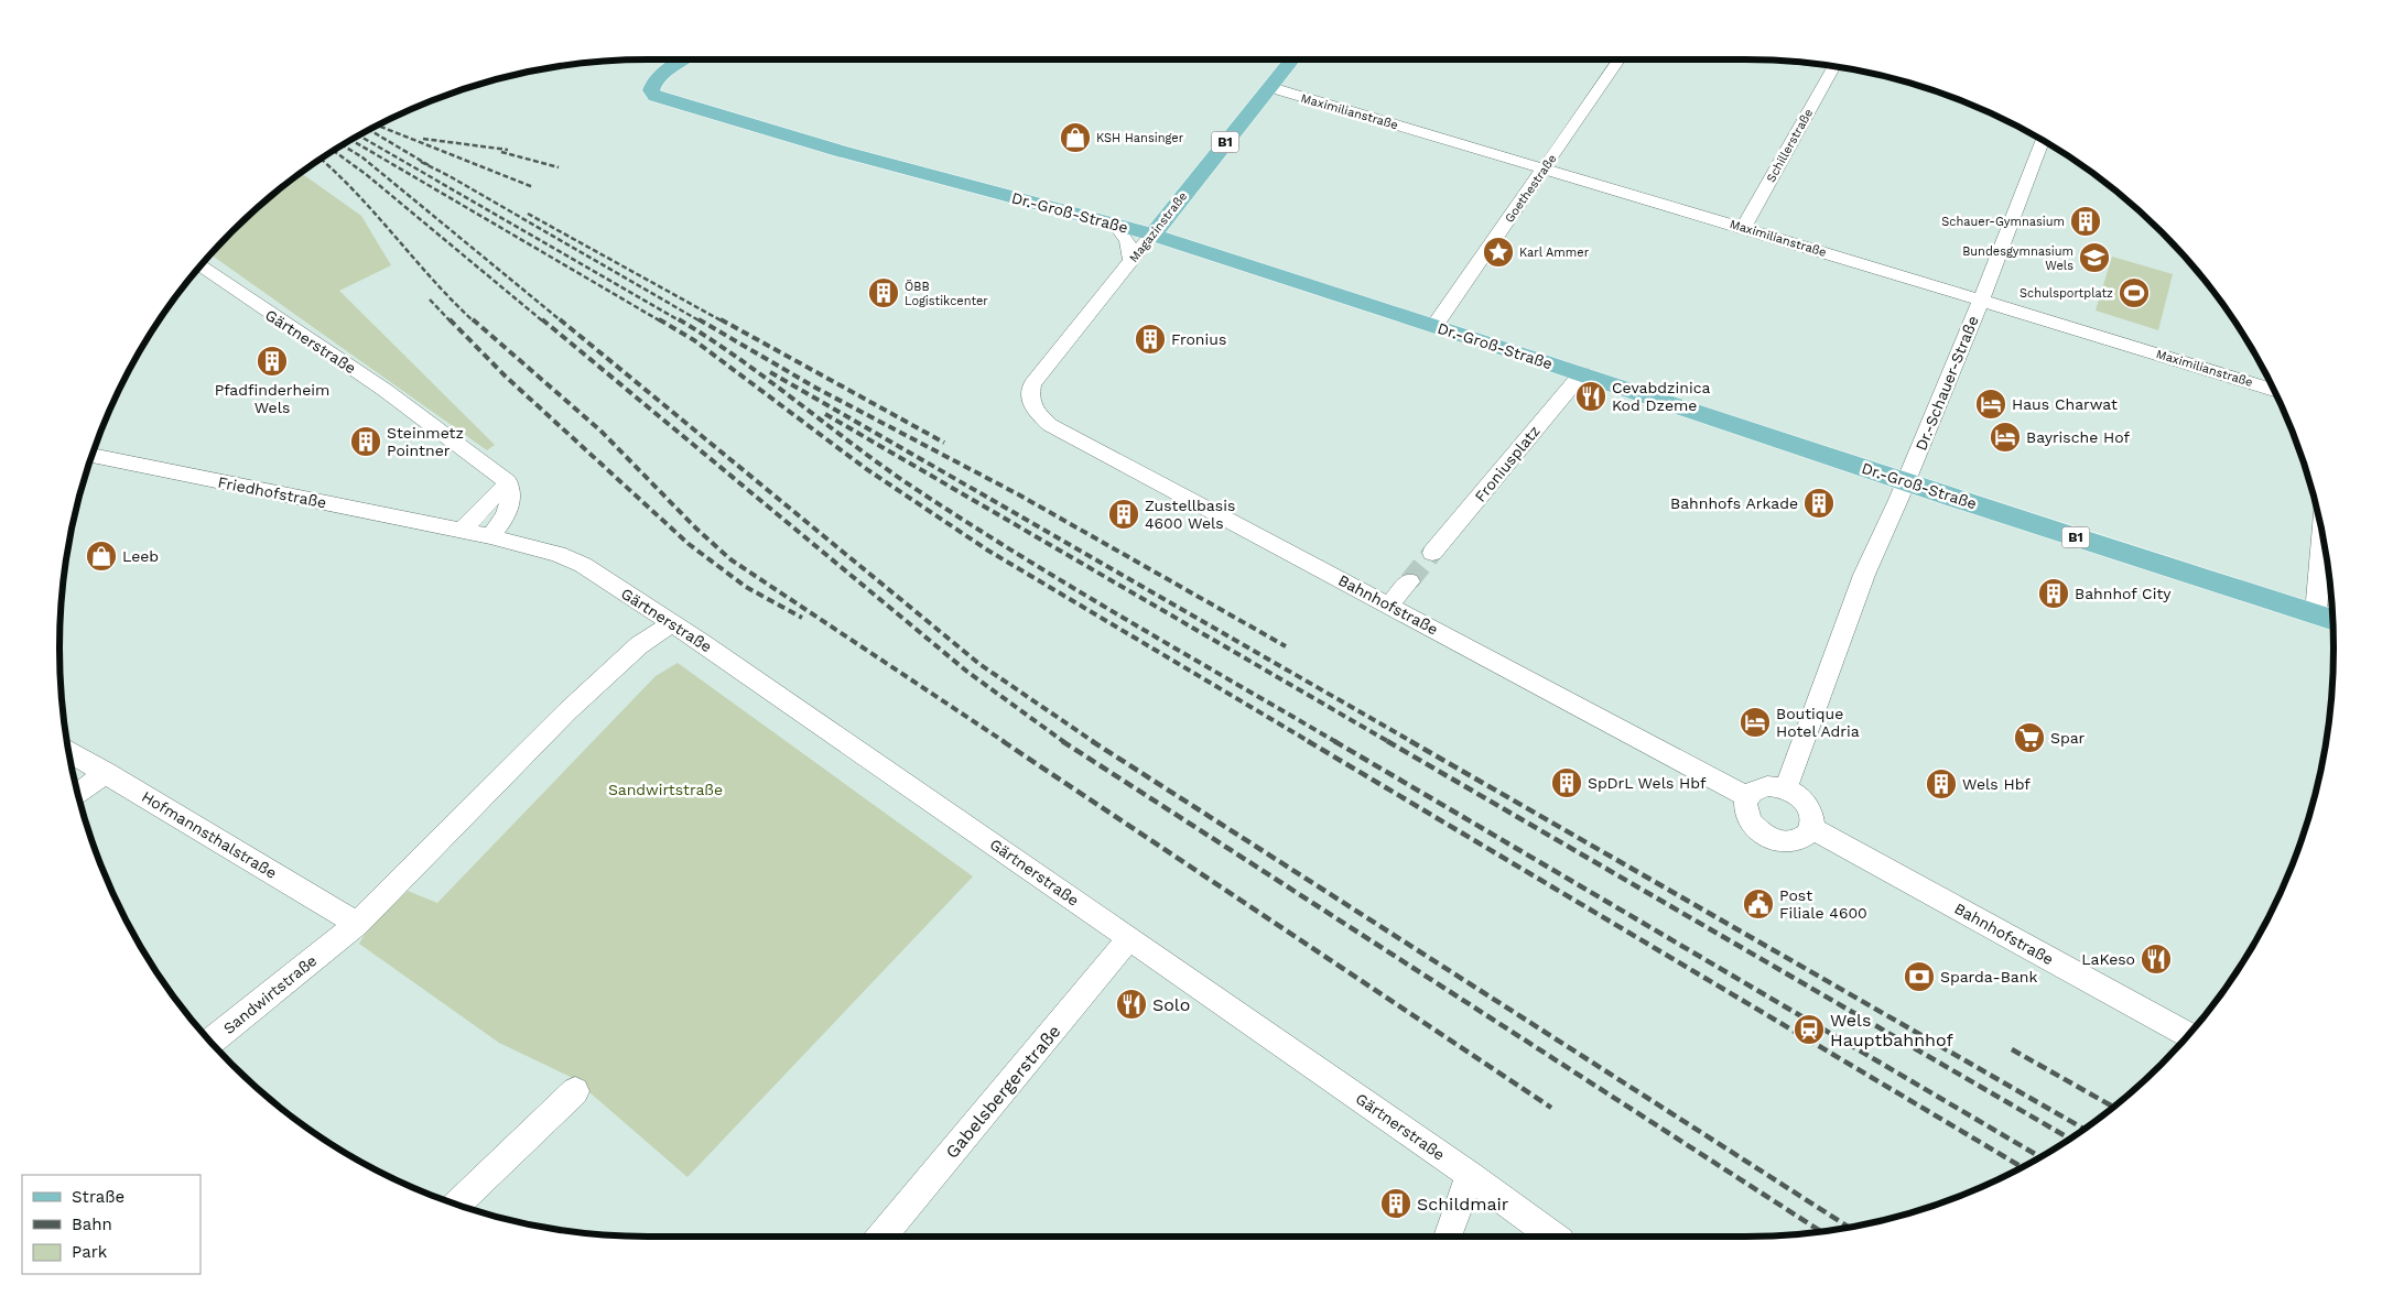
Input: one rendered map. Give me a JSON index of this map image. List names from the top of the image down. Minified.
{"streets":{"main road":["B1","Dr.-Groß-Straße","Magazinstraße"],"street":["Maximilianstraße","Schillerstraße","Goethestraße","Gärtnerstraße","Dr.-Schauer-Straße","Froniusplatz","Friedhofstraße","Bahnhofstraße","Hofmannsthalstraße","Sandwirtstraße","Gabelsbergerstraße"]},"crossings":[["Maximilianstraße","Schillerstraße"],["Maximilianstraße","Goethestraße"],["Maximilianstraße","Magazinstraße"],["Maximilianstraße","Dr.-Schauer-Straße"],["Goethestraße","Dr.-Groß-Straße"],["Dr.-Groß-Straße","Magazinstraße"],["Dr.-Groß-Straße","Dr.-Schauer-Straße"],["Dr.-Groß-Straße","Froniusplatz"],["Magazinstraße","Bahnhofstraße"],["Gärtnerstraße","Friedhofstraße"],["Gärtnerstraße","Sandwirtstraße"],["Gärtnerstraße","Gabelsbergerstraße"],["Dr.-Schauer-Straße","Bahnhofstraße"],["Hofmannsthalstraße","Sandwirtstraße"]],"parks":["Sandwirtstraße"],"places":{"shop":["KSH Hansinger","Leeb"],"building":["Schauer-Gymnasium","ÖBB Logistikcenter","Fronius","Pfadfinderheim Wels","Steinmetz Pointner","Bahnhofs Arkade","Zustellbasis 4600 Wels","Bahnhof City","SpDrL Wels Hbf","Wels Hbf","Schildmair"],"place":["Karl Ammer"],"school or university":["Bundesgymnasium Wels"],"sports":["Schulsportplatz"],"restaurant":["Cevabdzinica Kod Dzeme","LaKeso","Solo"],"hotel":["Haus Charwat","Bayrische Hof","Boutique Hotel Adria"],"supermarket":["Spar"],"public building":["Post Filiale 4600"],"bank":["Sparda-Bank"],"station":["Wels Hauptbahnhof"]},"legend":["Straße","Bahn","Park"]}
